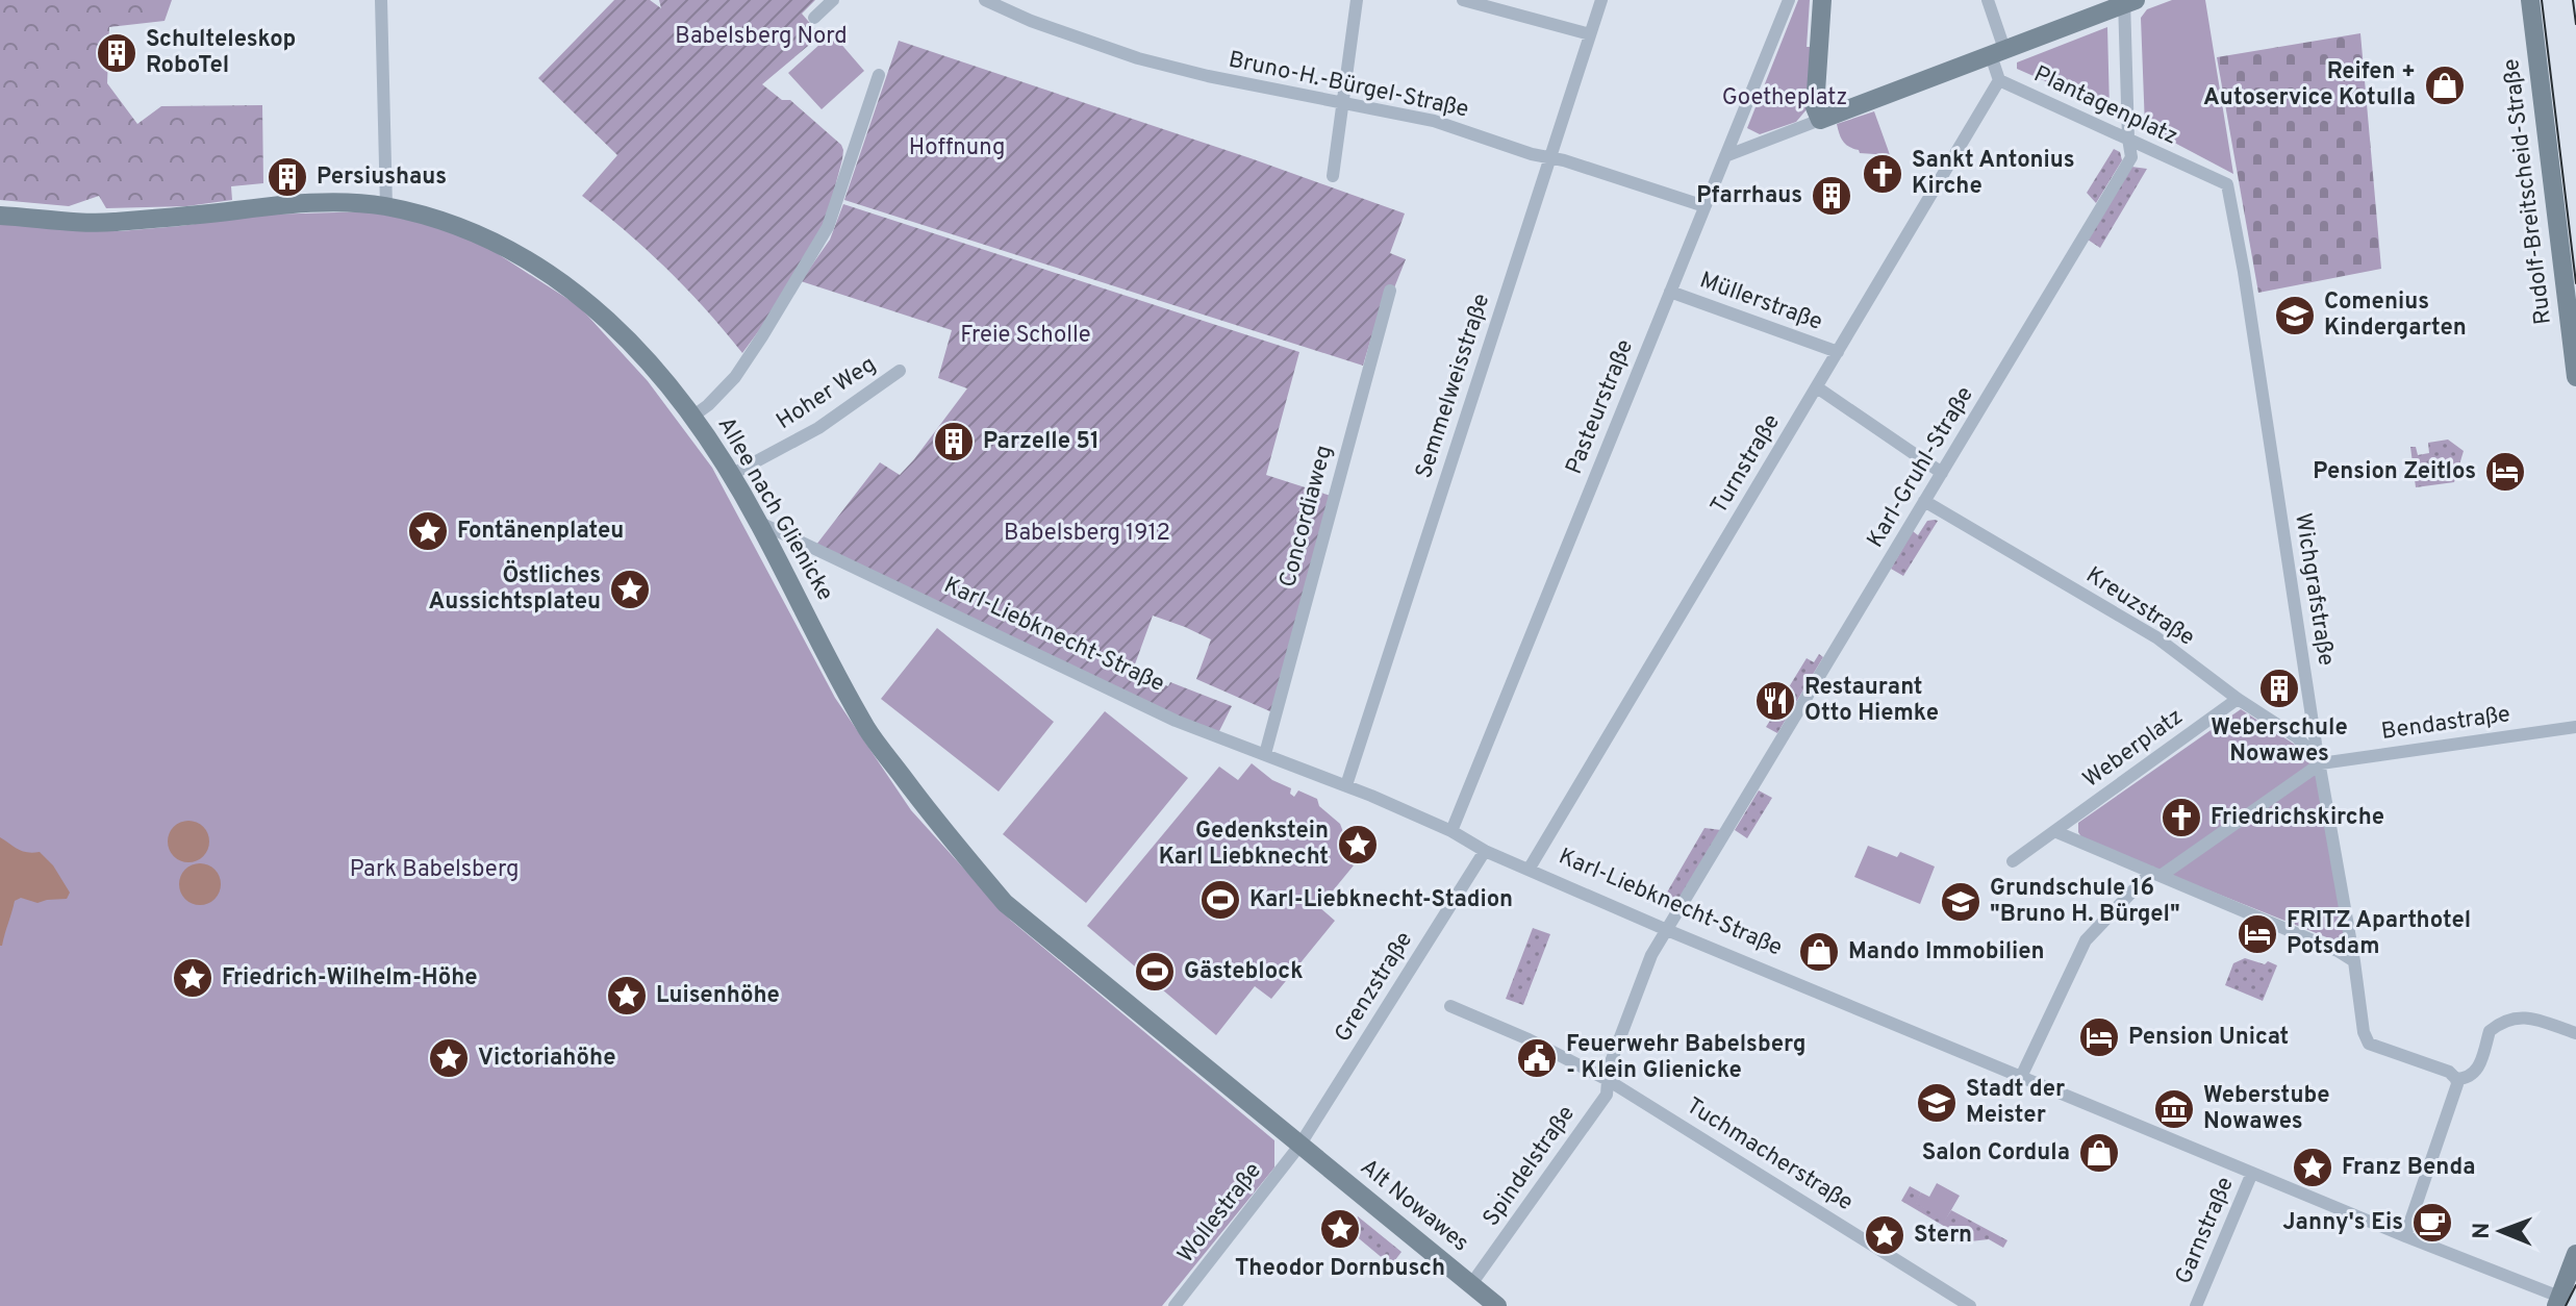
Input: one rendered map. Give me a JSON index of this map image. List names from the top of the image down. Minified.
{"streets":{"street":["Bruno-H.-Bürgel-Straße","Plantagenplatz","Rudolf-Breitscheid-Straße","Müllerstraße","Semmelweisstraße","Hoher Weg","Pasteurstraße","Turnstraße","Karl-Gruhl-Straße","Allee nach Glienicke","Concordiaweg","Wichgrafstraße","Kreuzstraße","Karl-Liebknecht-Straße","Bendastraße","Weberplatz","Grenzstraße","Tuchmacherstraße","Spindelstraße","Alt Nowawes","Wollestraße","Garnstraße"]},"crossings":[["Bruno-H.-Bürgel-Straße","Semmelweisstraße"],["Bruno-H.-Bürgel-Straße","Pasteurstraße"],["Plantagenplatz","Turnstraße"],["Plantagenplatz","Karl-Gruhl-Straße"],["Plantagenplatz","Wichgrafstraße"],["Müllerstraße","Pasteurstraße"],["Müllerstraße","Turnstraße"],["Semmelweisstraße","Karl-Liebknecht-Straße"],["Hoher Weg","Allee nach Glienicke"],["Pasteurstraße","Karl-Liebknecht-Straße"],["Turnstraße","Karl-Liebknecht-Straße"],["Karl-Gruhl-Straße","Kreuzstraße"],["Karl-Gruhl-Straße","Karl-Liebknecht-Straße"],["Karl-Gruhl-Straße","Spindelstraße"],["Allee nach Glienicke","Karl-Liebknecht-Straße"],["Allee nach Glienicke","Grenzstraße"],["Allee nach Glienicke","Alt Nowawes"],["Allee nach Glienicke","Wollestraße"],["Concordiaweg","Karl-Liebknecht-Straße"],["Wichgrafstraße","Kreuzstraße"],["Wichgrafstraße","Bendastraße"],["Kreuzstraße","Bendastraße"],["Kreuzstraße","Weberplatz"],["Karl-Liebknecht-Straße","Grenzstraße"],["Karl-Liebknecht-Straße","Spindelstraße"],["Karl-Liebknecht-Straße","Garnstraße"],["Grenzstraße","Alt Nowawes"],["Grenzstraße","Wollestraße"],["Tuchmacherstraße","Spindelstraße"],["Spindelstraße","Alt Nowawes"],["Alt Nowawes","Wollestraße"]],"parks":["Babelsberg Nord","Goetheplatz","Hoffnung","Freie Scholle","Babelsberg 1912","Park Babelsberg"],"places":{"building":["Schulteleskop RoboTel","Persiushaus","Pfarrhaus","Parzelle 51","Weberschule Nowawes"],"shop":["Reifen + Autoservice Kotulla","Mando Immobilien","Salon Cordula"],"church":["Sankt Antonius Kirche","Friedrichskirche"],"school or university":["Comenius Kindergarten","Grundschule 16 \"Bruno H. Bürgel\"","Stadt der Meister"],"hotel":["Pension Zeitlos","FRITZ Aparthotel Potsdam","Pension Unicat"],"place":["Fontänenplateu","Östliches Aussichtsplateu","Gedenkstein Karl Liebknecht","Friedrich-Wilhelm-Höhe","Luisenhöhe","Victoriahöhe","Franz Benda","Theodor Dornbusch","Stern"],"restaurant":["Restaurant Otto Hiemke"],"sports":["Karl-Liebknecht-Stadion","Gästeblock"],"public building":["Feuerwehr Babelsberg - Klein Glienicke"],"museum":["Weberstube Nowawes"],"cafe":["Janny's Eis"]},"north":"left"}
